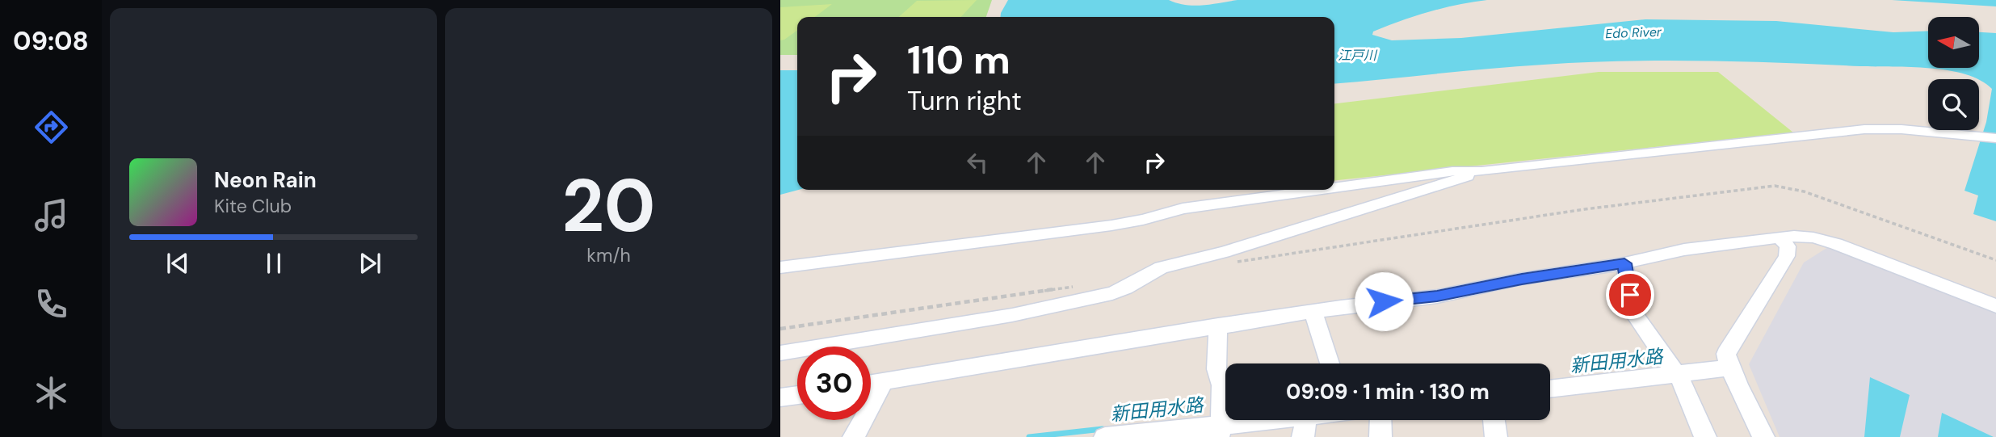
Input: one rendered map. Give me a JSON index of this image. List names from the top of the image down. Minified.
{"water":["Edo River","江戸川","新田用水路"],"north":"left","page":{"tabs":"09:08","tile":["20","km/h"],"turn":["110 m","Turn right"],"song":["Neon Rain","Kite Club"],"limit":"30","trip":"09:09 · 1 min · 130 m"}}
